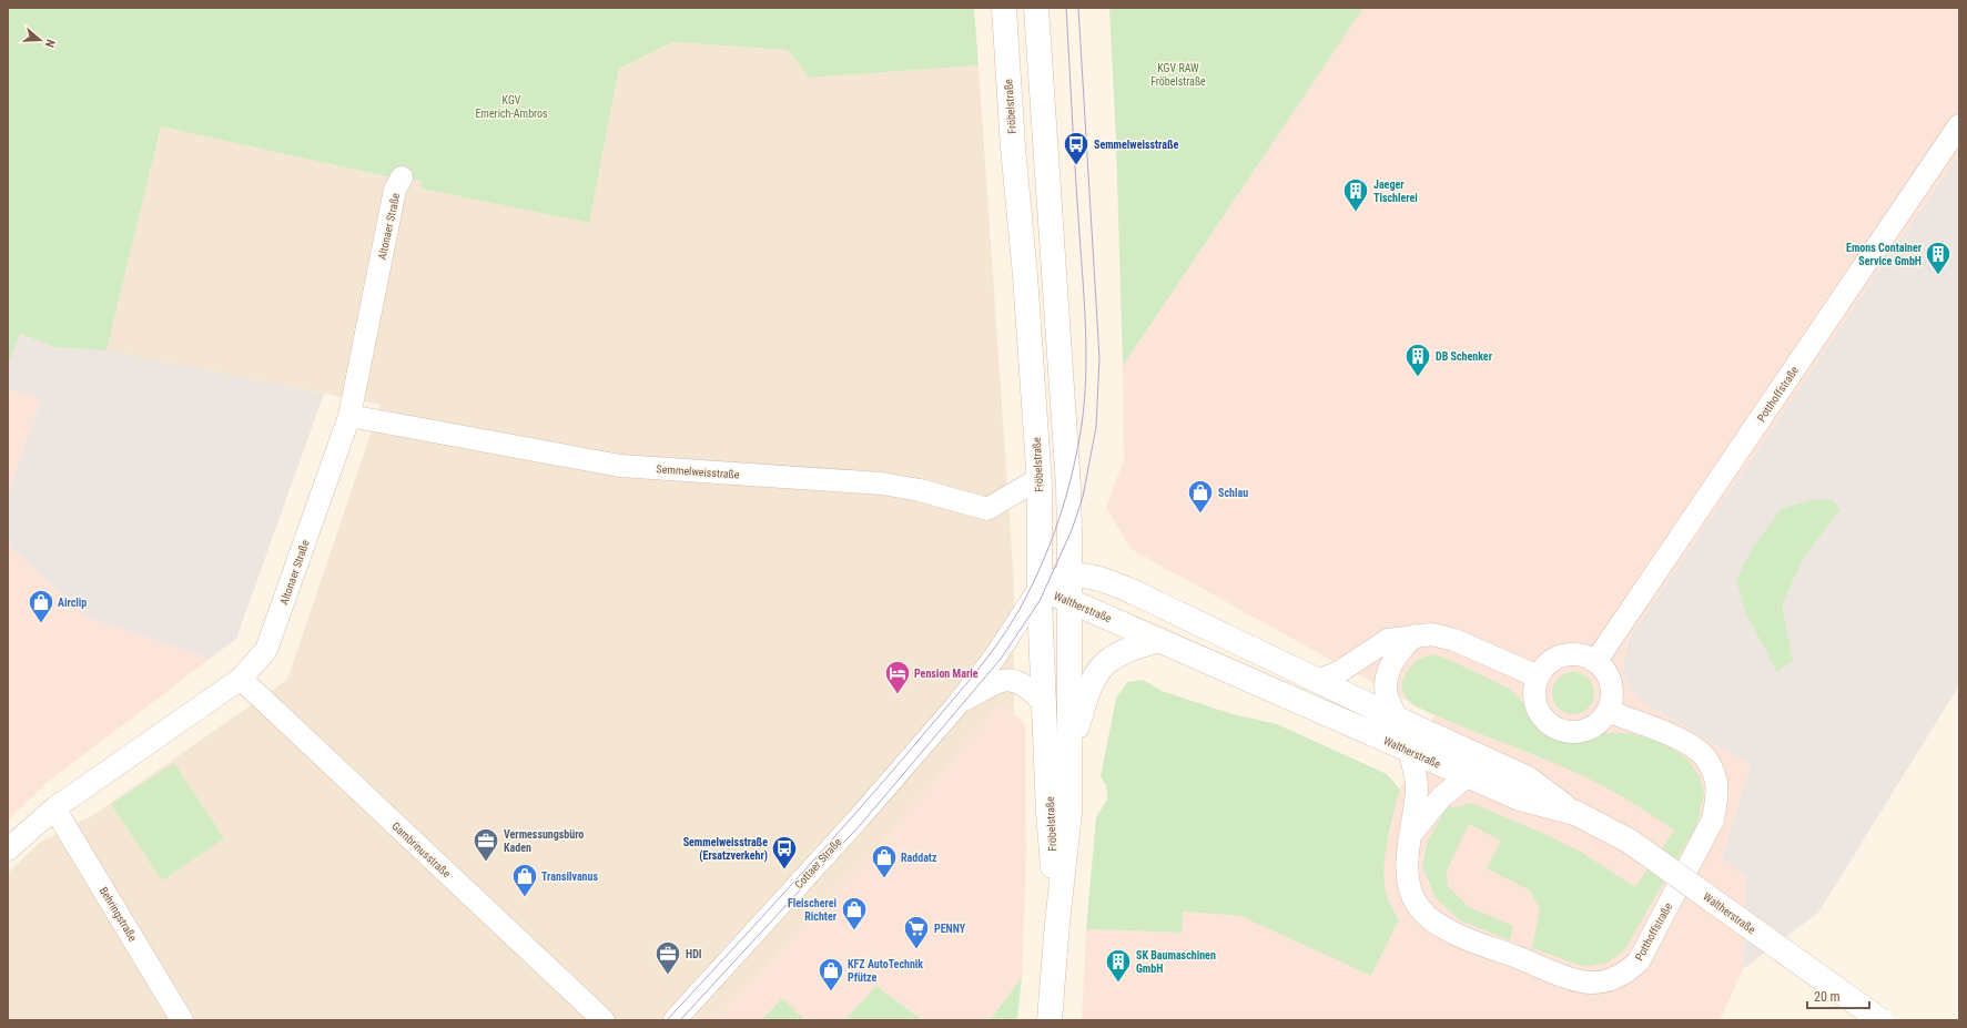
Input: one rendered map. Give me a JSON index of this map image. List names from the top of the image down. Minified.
{"streets":{"main road":["Fröbelstraße","Waltherstraße"],"street":["Altonaer Straße","Potthoffstraße","Semmelweisstraße","Gambrinusstraße","Cottaer Straße","Behringstraße"]},"crossings":[["Fröbelstraße","Semmelweisstraße"],["Fröbelstraße","Waltherstraße"],["Fröbelstraße","Cottaer Straße"],["Altonaer Straße","Semmelweisstraße"],["Altonaer Straße","Gambrinusstraße"],["Altonaer Straße","Behringstraße"],["Potthoffstraße","Waltherstraße"],["Waltherstraße","Cottaer Straße"]],"parks":["KGV RAW Fröbelstraße","KGV Emerich-Ambros"],"places":{"bus stop":["Semmelweisstraße","Semmelweisstraße (Ersatzverkehr)"],"building":["Jaeger Tischlerei","Emons Container Service GmbH","DB Schenker","SK Baumaschinen GmbH"],"shop":["Schlau","Airclip","Raddatz","Transilvanus","Fleischerei Richter","KFZ AutoTechnik Pfütze"],"hotel":["Pension Marie"],"office":["Vermessungsbüro Kaden","HDI"],"supermarket":["PENNY"]},"scale_bar":"20 m","north":"right"}
